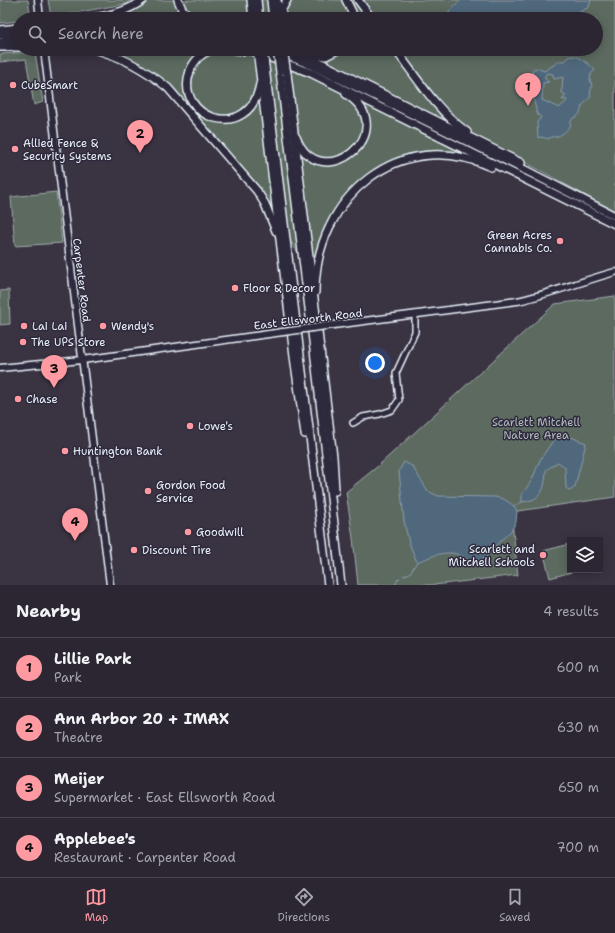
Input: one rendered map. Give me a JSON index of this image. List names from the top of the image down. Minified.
{"streets":{"main road":["Carpenter Road","East Ellsworth Road"]},"crossings":[["Carpenter Road","East Ellsworth Road"]],"parks":["Scarlett Mitchell Nature Area"],"places":["CubeSmart","Allied Fence & Security Systems","Green Acres Cannabis Co.","Floor & Decor","Lai Lai","Wendy's","The UPS Store","Chase","Lowe's","Huntington Bank","Gordon Food Service","Goodwill","Discount Tire","Scarlett and Mitchell Schools"],"page":{"search":"Search here","pins":["1","2","3","4"],"heading":["Nearby","4 results"],"list":[{"mark":"1","name":"Lillie Park","note":"Park","value":"600 m"},{"mark":"2","name":"Ann Arbor 20 + IMAX","note":"Theatre","value":"630 m"},{"mark":"3","name":"Meijer","note":"Supermarket · East Ellsworth Road","value":"650 m"},{"mark":"4","name":"Applebee's","note":"Restaurant · Carpenter Road","value":"700 m"}],"nav":["Map","Directions","Saved"]}}
